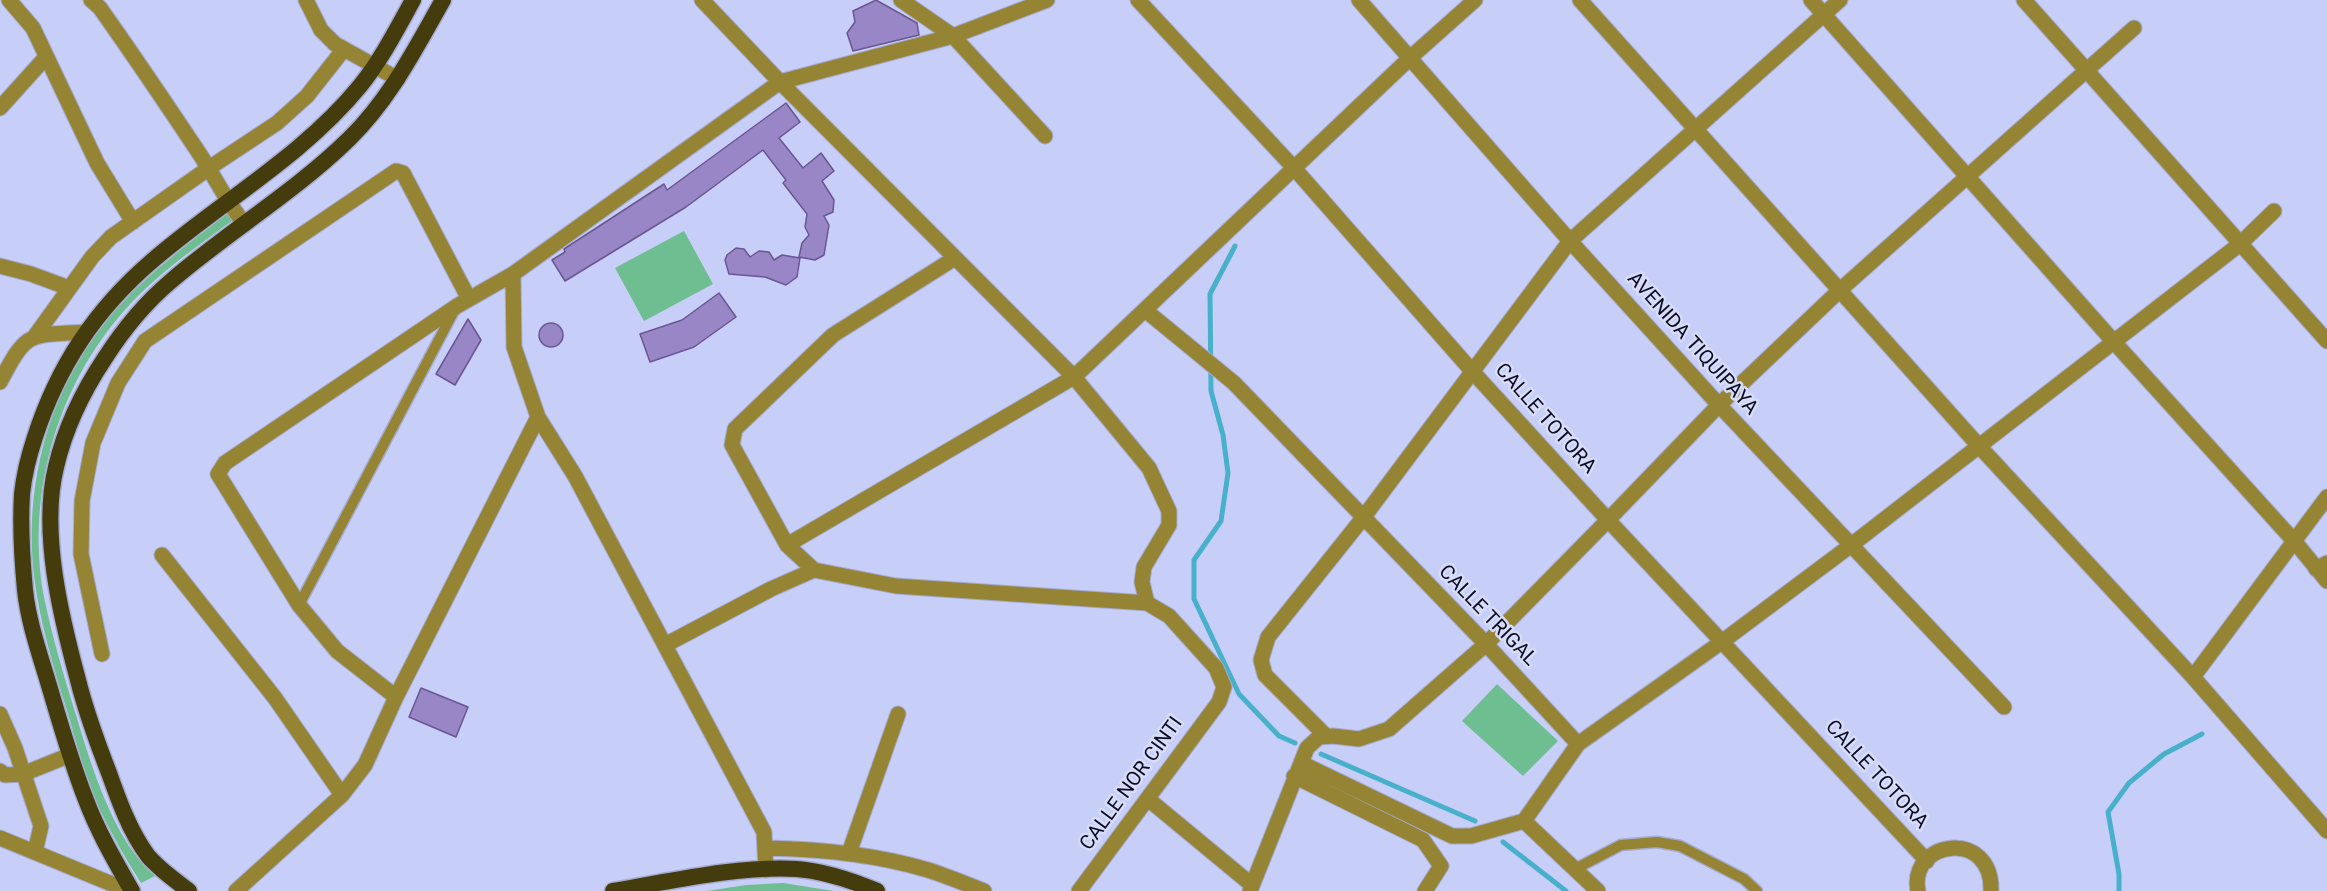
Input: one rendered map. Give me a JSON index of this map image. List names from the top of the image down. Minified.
{"streets":{"street":["AVENIDA TIQUIPAYA","CALLE TOTORA","CALLE TRIGAL","CALLE NOR CINTI"]}}
